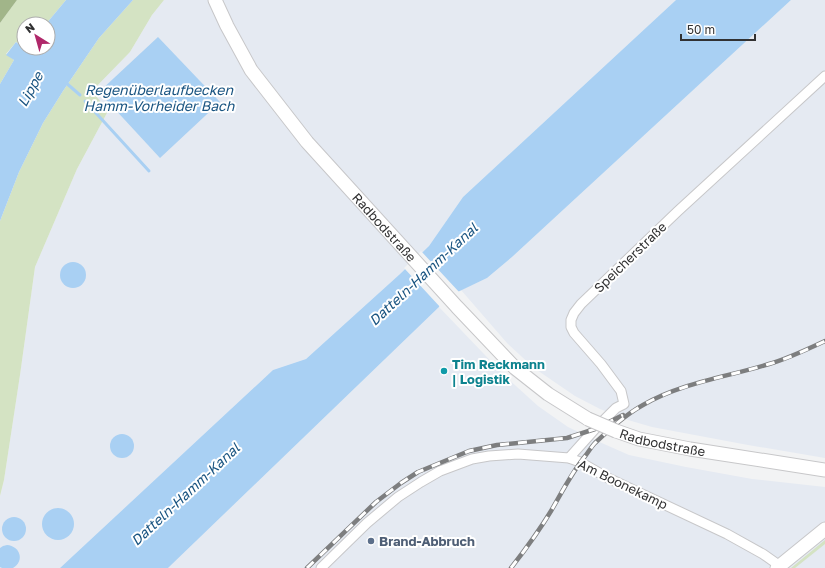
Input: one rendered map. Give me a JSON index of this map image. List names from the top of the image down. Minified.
{"streets":{"main road":["Radbodstraße"],"street":["Speicherstraße","Am Boonekamp"]},"crossings":[["Speicherstraße","Am Boonekamp"]],"water":["Lippe","Regenüberlaufbecken Hamm-Vorheider Bach","Datteln-Hamm-Kanal"],"places":["Tim Reckmann | Logistik","Brand-Abbruch"],"scale_bar":"50 m","north":"top left"}
